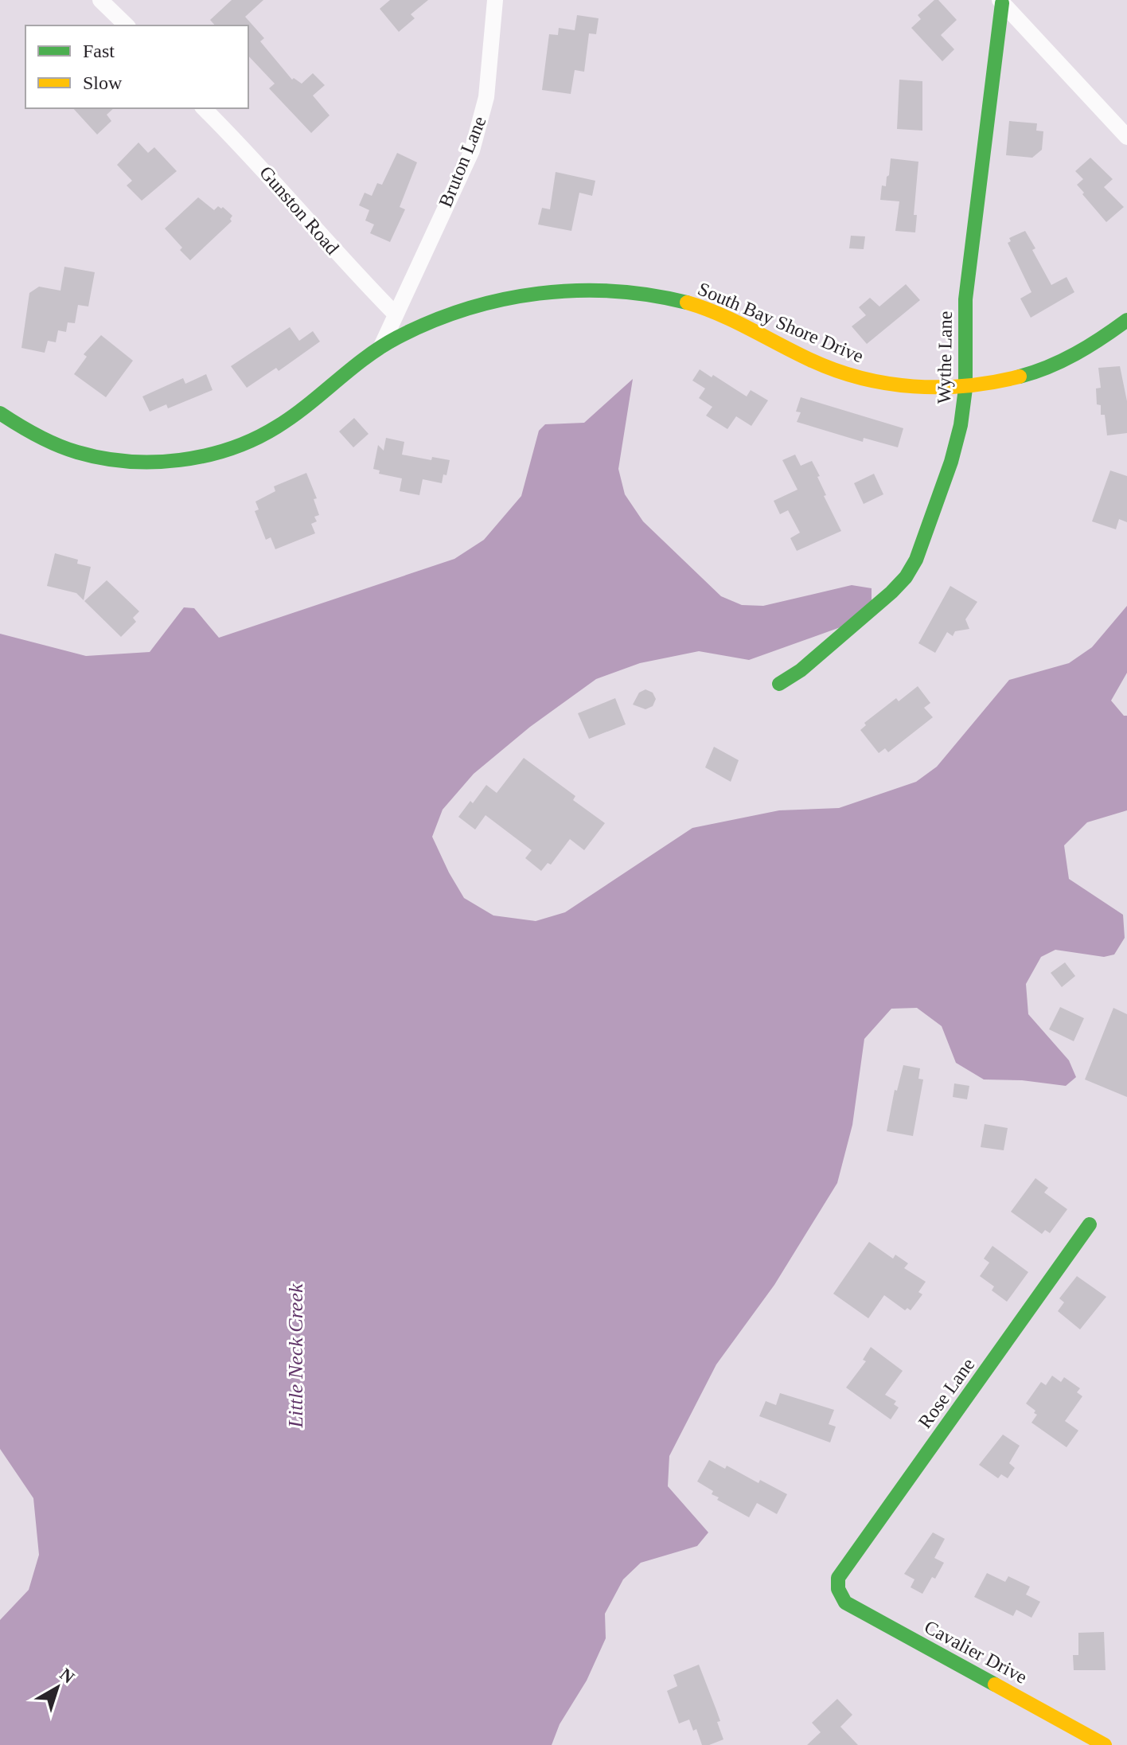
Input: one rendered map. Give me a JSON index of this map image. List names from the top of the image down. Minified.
{"streets":{"street":["Bruton Lane","Gunston Road","South Bay Shore Drive","Wythe Lane","Rose Lane","Cavalier Drive"]},"crossings":[["Bruton Lane","Gunston Road"],["Bruton Lane","South Bay Shore Drive"],["South Bay Shore Drive","Wythe Lane"],["Rose Lane","Cavalier Drive"]],"water":["Little Neck Creek"],"legend":["Fast","Slow"],"north":"top right"}
